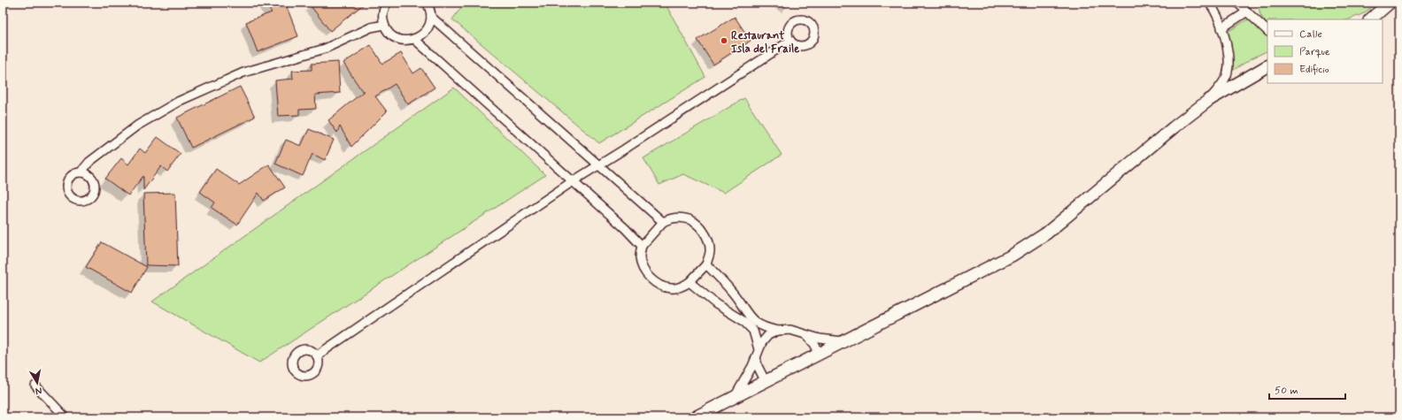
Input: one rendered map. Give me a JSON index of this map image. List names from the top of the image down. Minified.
{"places":["Restaurant Isla del Fraile"],"legend":["Calle","Parque","Edificio"],"scale_bar":"50 m","north":"bottom"}
